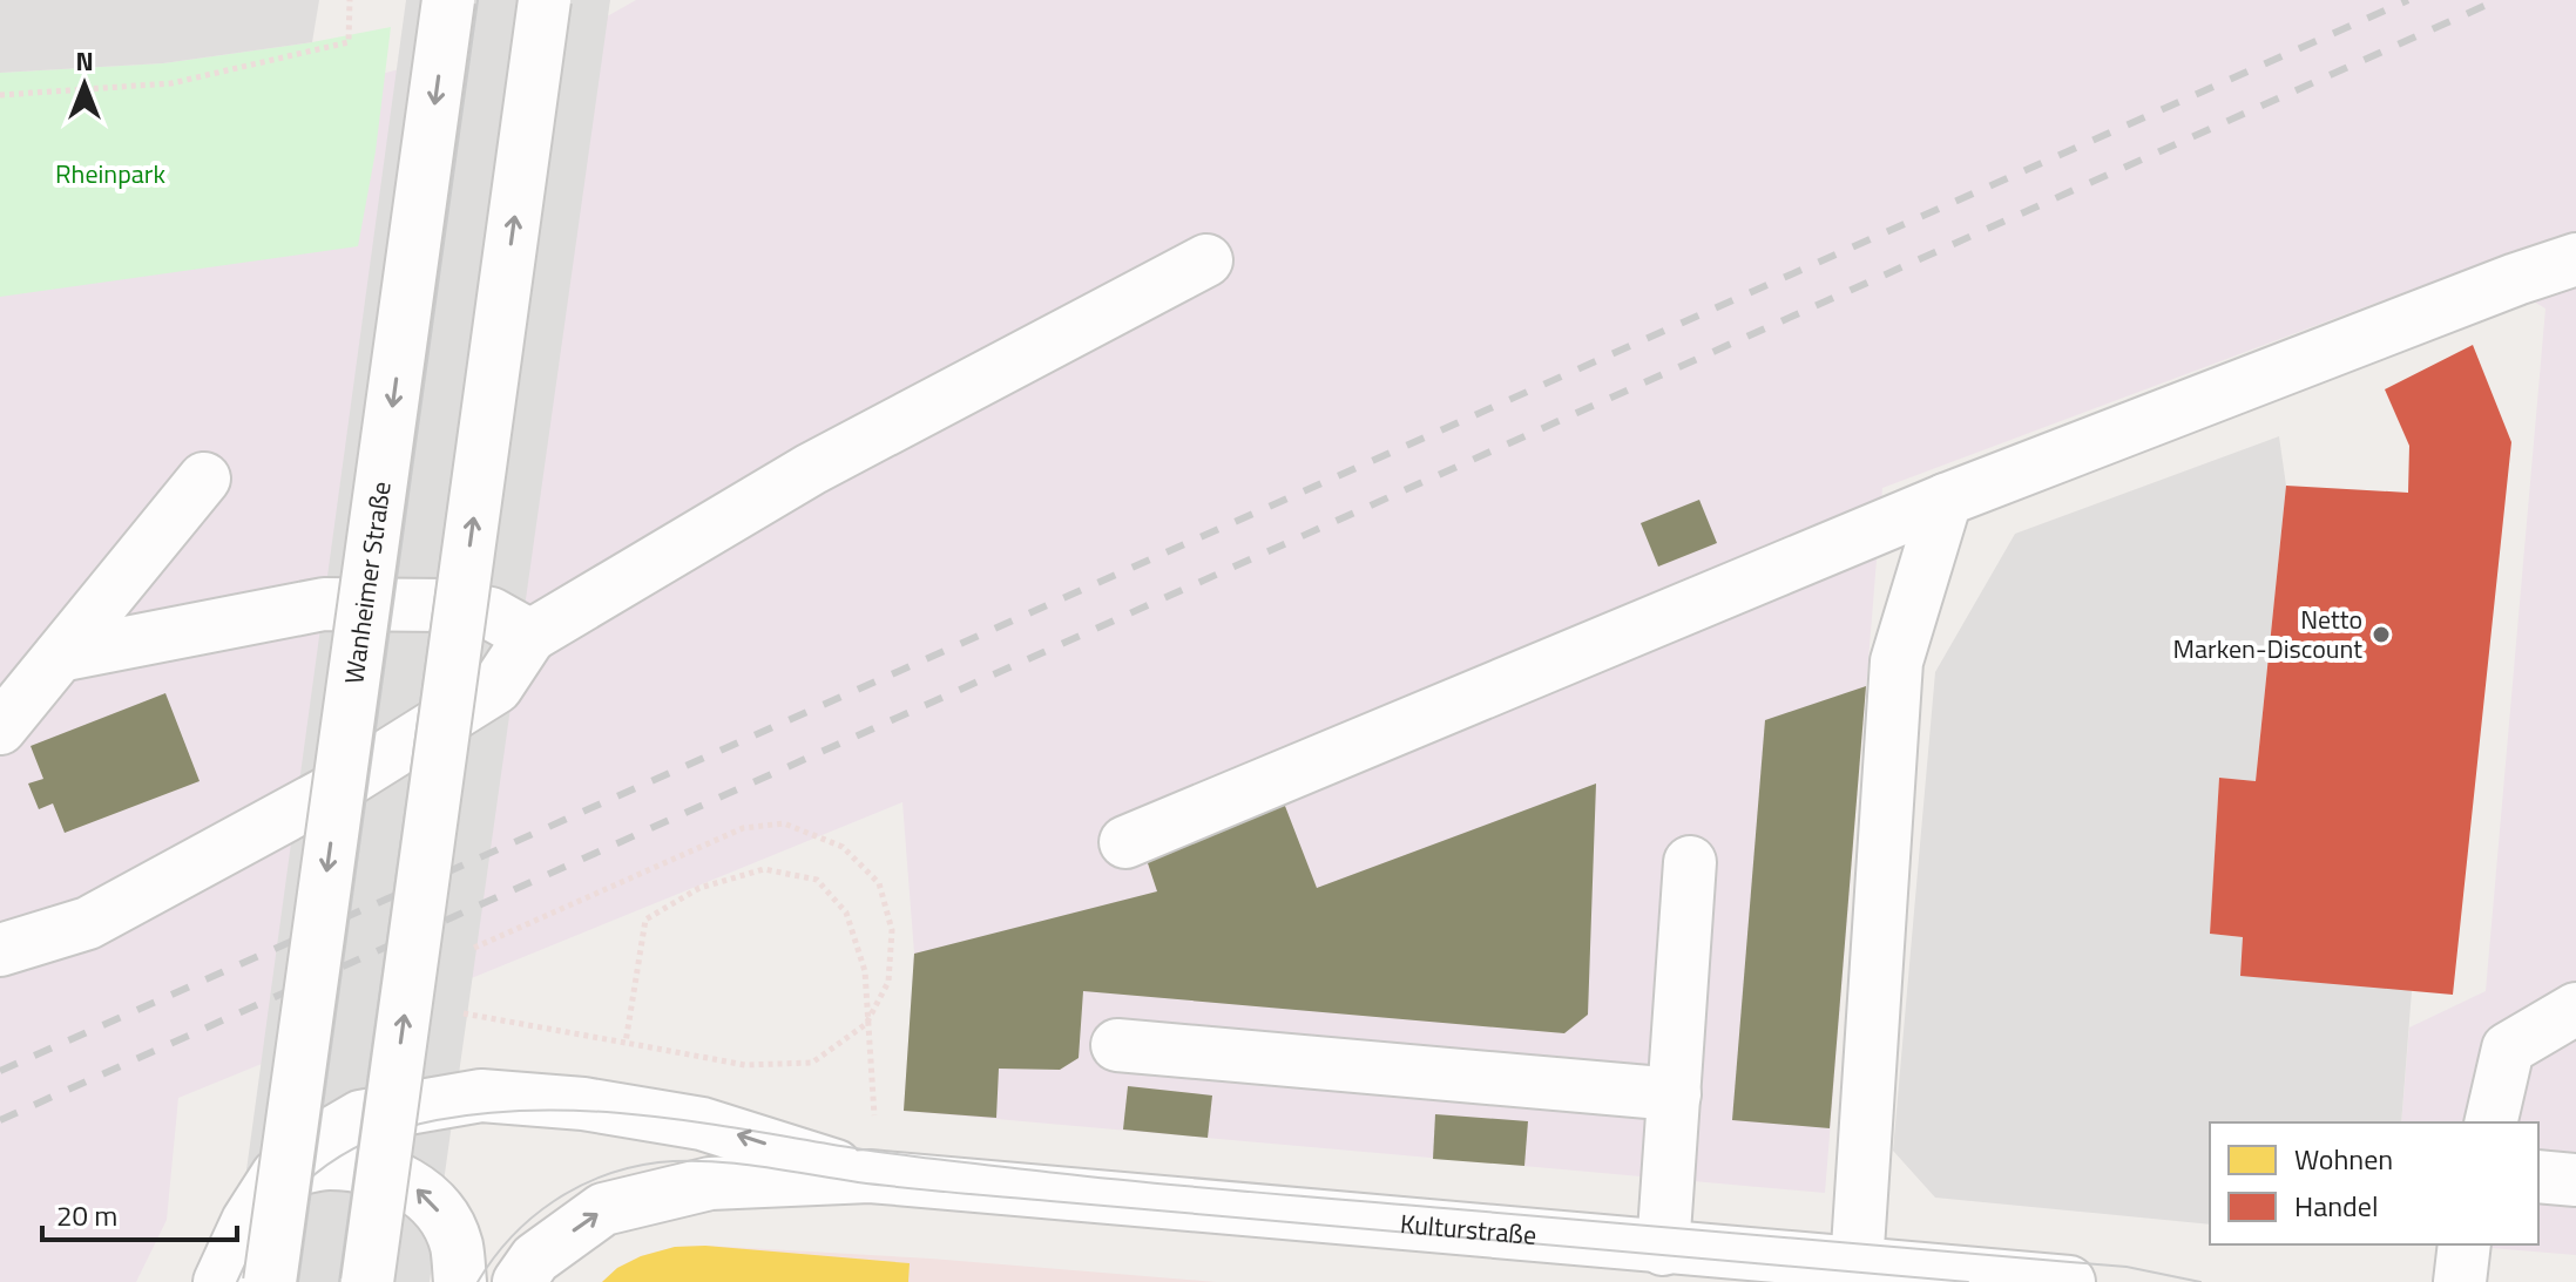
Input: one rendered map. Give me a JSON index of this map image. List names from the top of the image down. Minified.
{"streets":{"street":["Wanheimer Straße","Kulturstraße"]},"parks":["Rheinpark"],"places":["Netto Marken-Discount"],"legend":["Wohnen","Handel"],"scale_bar":"20 m","north":"top"}
